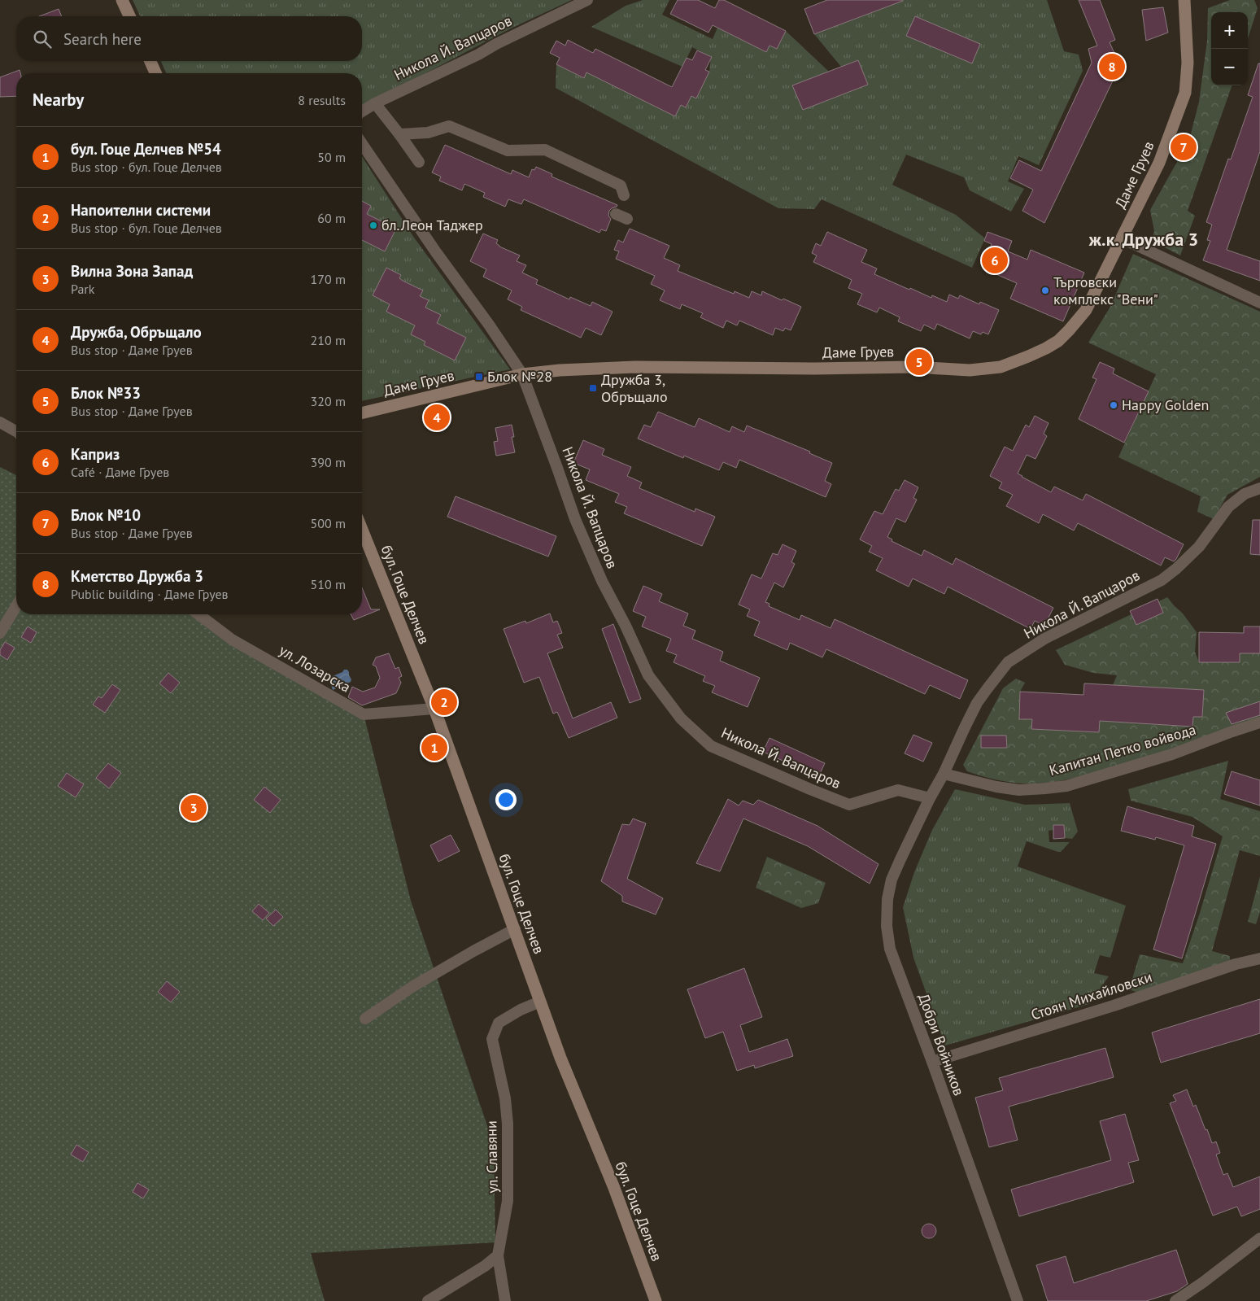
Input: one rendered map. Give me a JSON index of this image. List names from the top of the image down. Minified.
{"streets":{"main road":["Даме Груев","бул. Гоце Делчев"],"street":["Никола Й. Вапцаров","ул. Лозарска","Капитан Петко войвода","Стоян Михайловски","Добри Войников","ул. Славяни"]},"crossings":[["Никола Й. Вапцаров","Даме Груев"],["Никола Й. Вапцаров","Капитан Петко войвода"],["Никола Й. Вапцаров","Добри Войников"],["бул. Гоце Делчев","ул. Лозарска"],["бул. Гоце Делчев","ул. Славяни"],["Стоян Михайловски","Добри Войников"]],"districts":["ж.к. Дружба 3"],"places":{"other":["бл.Леон Таджер","Търговски комплекс \"Вени\"","Happy Golden"],"transit":["Блок №28","Дружба 3, Обръщало"]},"page":{"map_buttons":["+","−"],"search":"Search here","pins":["8","7","6","5","4","2","1","3"],"heading":["Nearby","8 results"],"list":[{"mark":"1","name":"бул. Гоце Делчев №54","note":"Bus stop · бул. Гоце Делчев","value":"50 m"},{"mark":"2","name":"Напоителни системи","note":"Bus stop · бул. Гоце Делчев","value":"60 m"},{"mark":"3","name":"Вилна Зона Запад","note":"Park","value":"170 m"},{"mark":"4","name":"Дружба, Обръщало","note":"Bus stop · Даме Груев","value":"210 m"},{"mark":"5","name":"Блок №33","note":"Bus stop · Даме Груев","value":"320 m"},{"mark":"6","name":"Каприз","note":"Café · Даме Груев","value":"390 m"},{"mark":"7","name":"Блок №10","note":"Bus stop · Даме Груев","value":"500 m"},{"mark":"8","name":"Кметство Дружба 3","note":"Public building · Даме Груев","value":"510 m"}]}}
